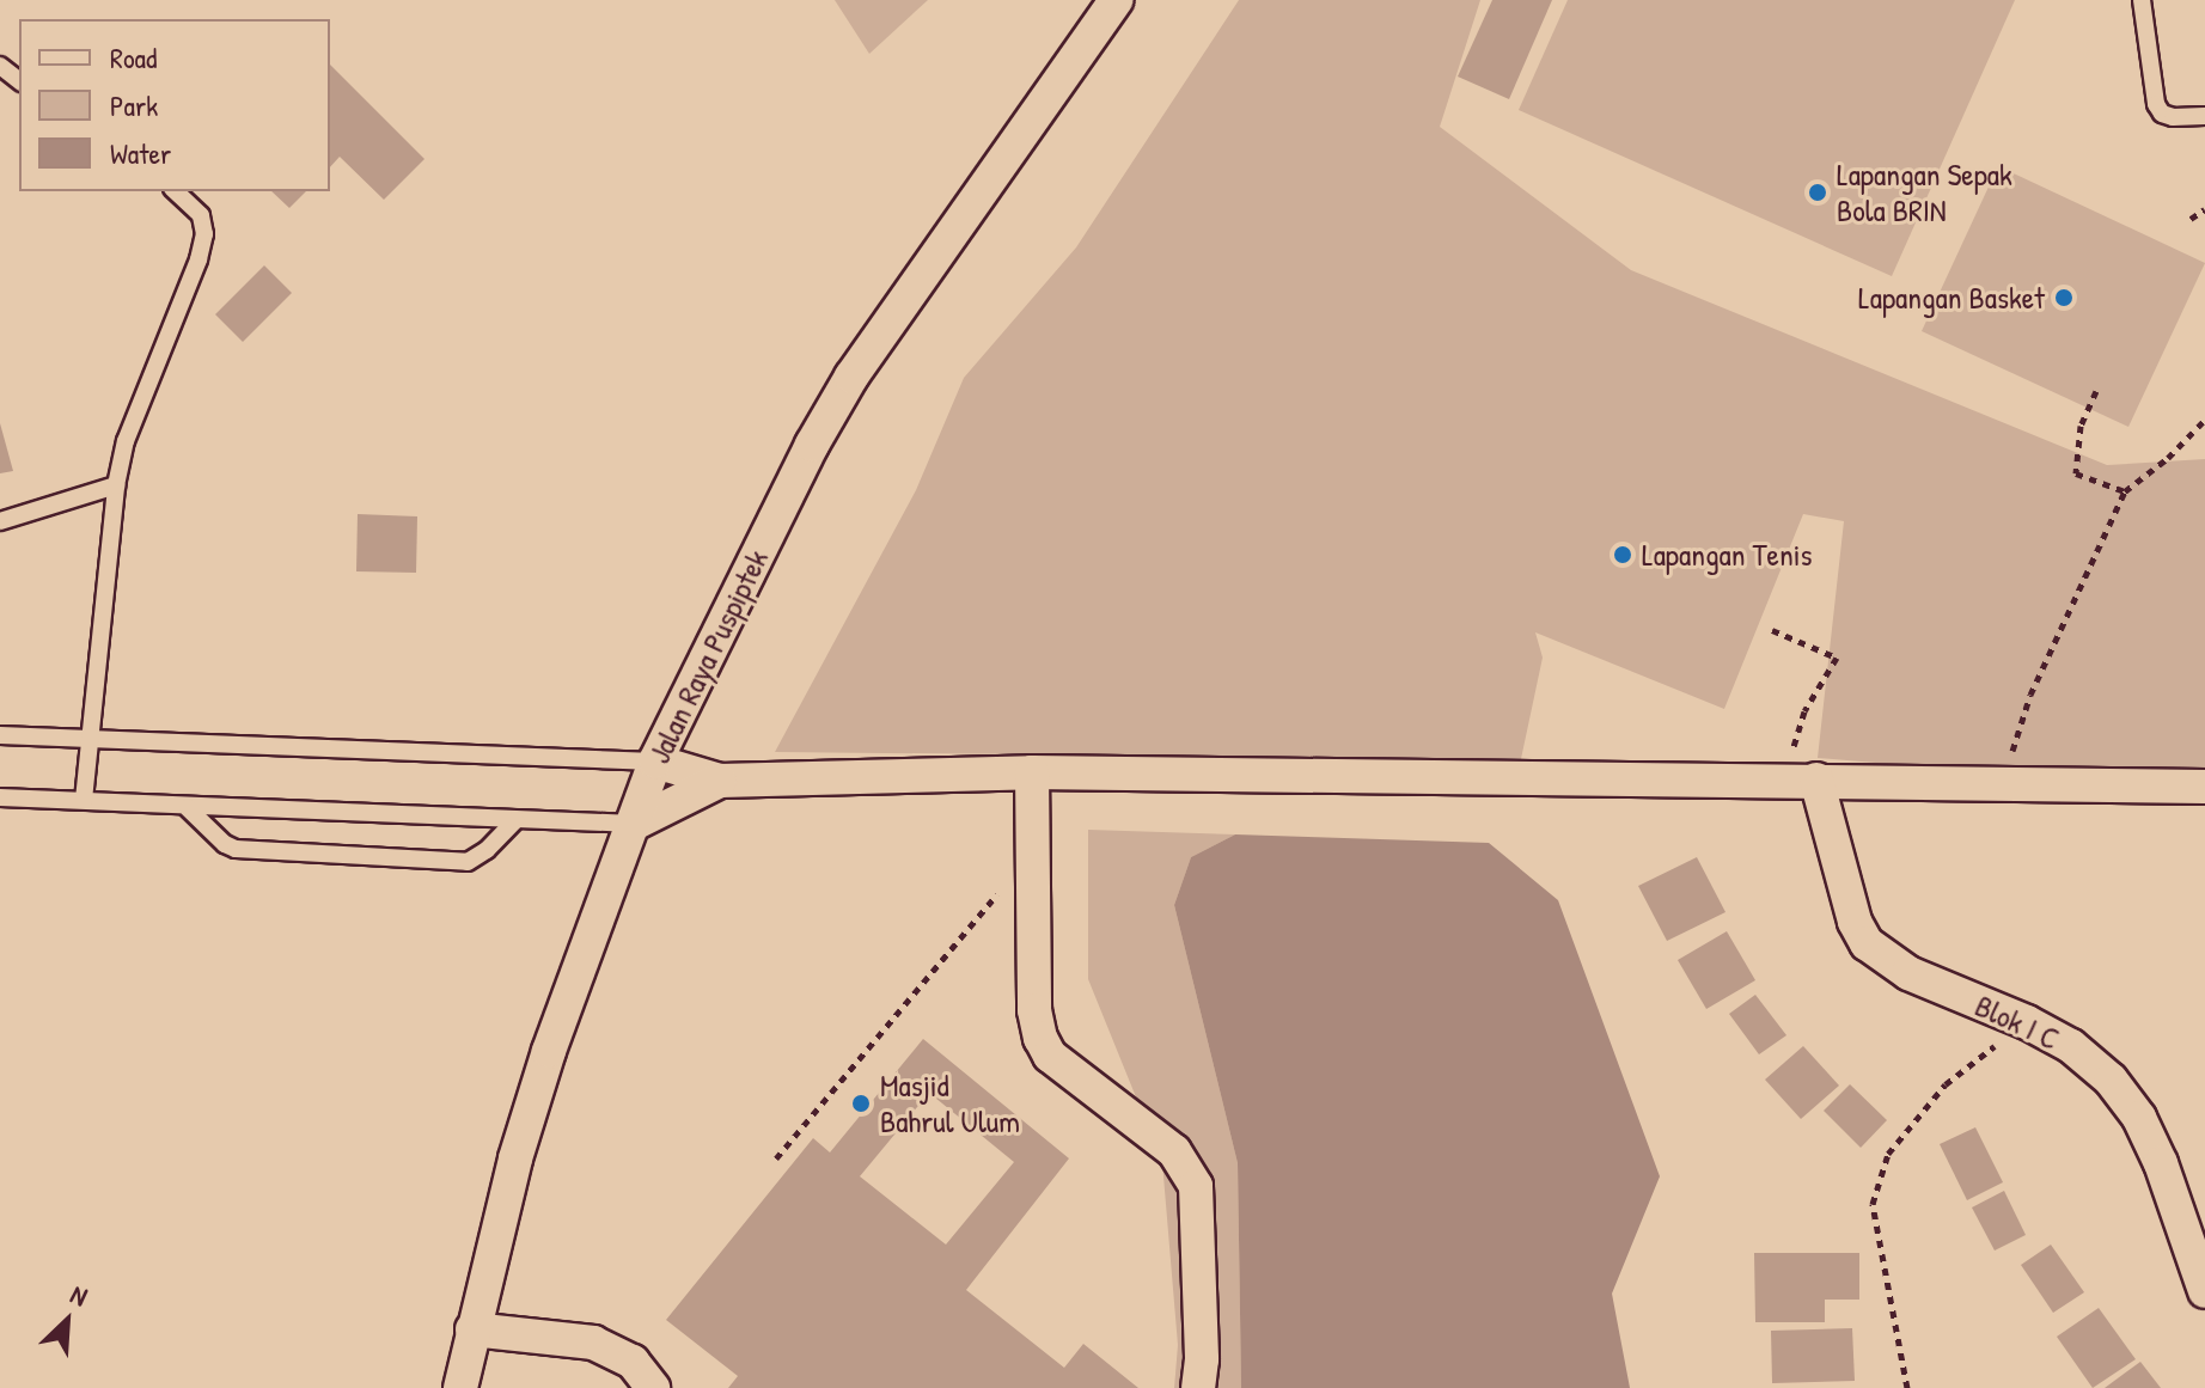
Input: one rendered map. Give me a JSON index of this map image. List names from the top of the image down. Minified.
{"streets":{"street":["Jalan Raya Puspiptek","Blok I C"]},"places":["Lapangan Sepak Bola BRIN","Lapangan Basket","Lapangan Tenis","Masjid Bahrul Ulum"],"legend":["Road","Park","Water"],"north":"top right"}
